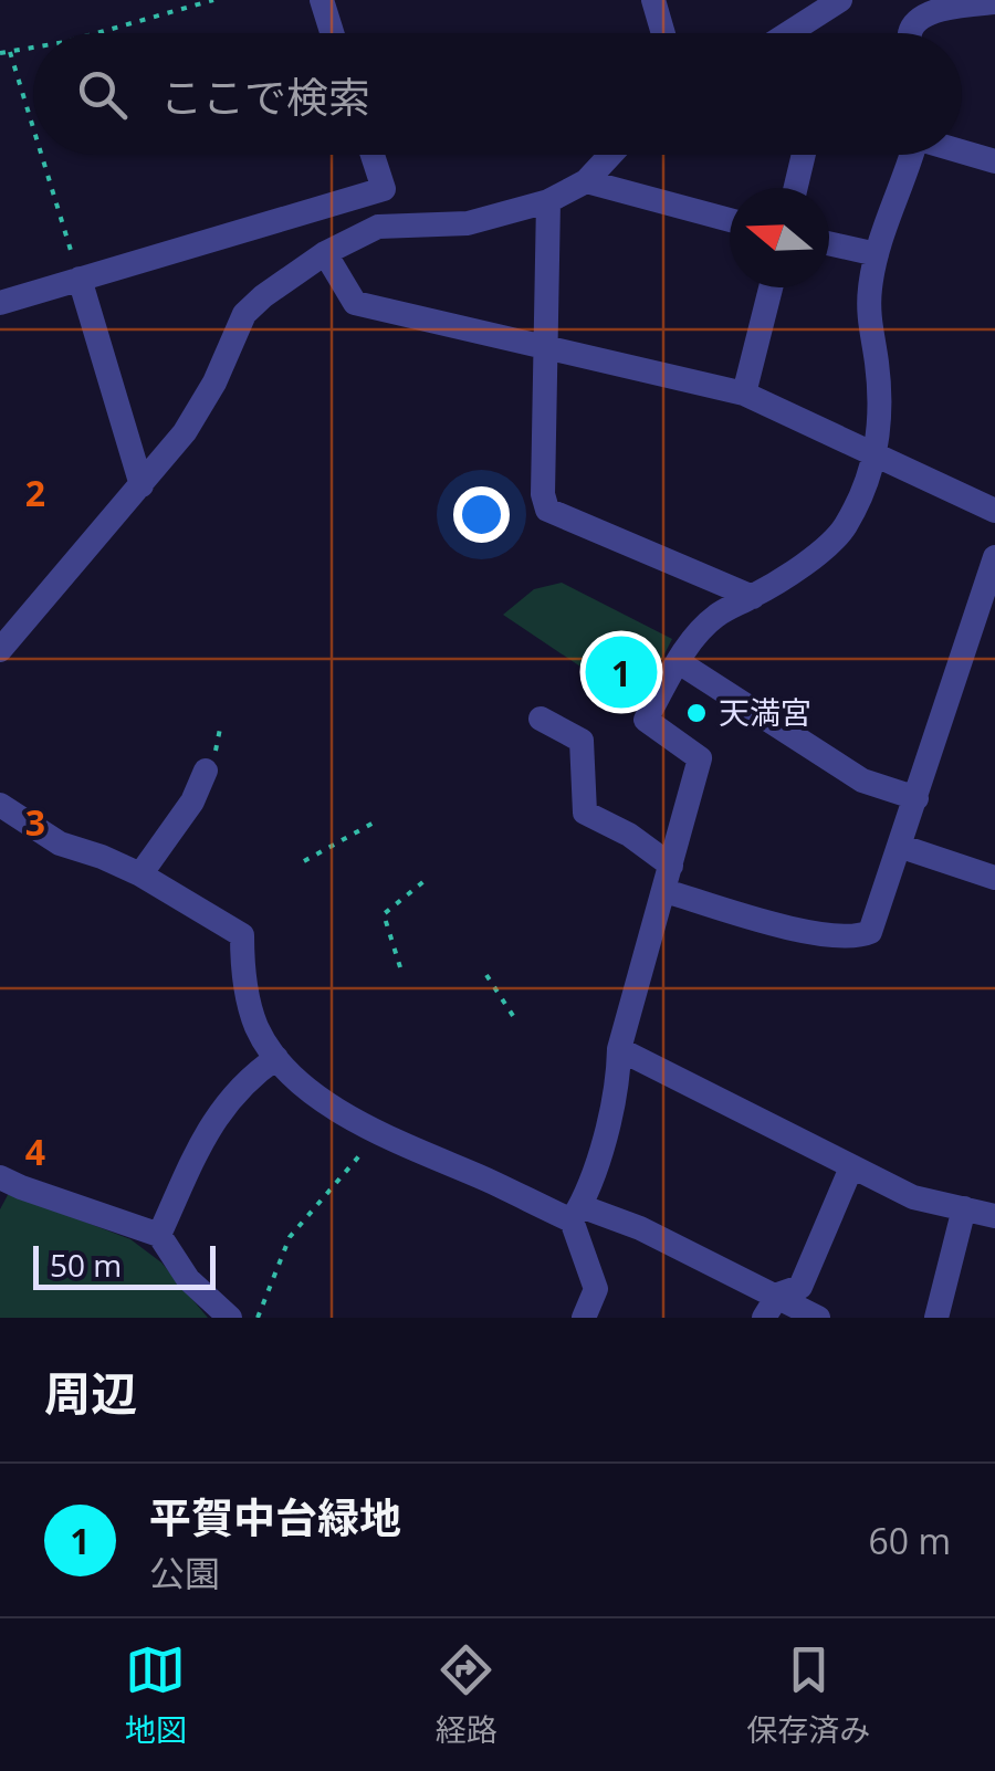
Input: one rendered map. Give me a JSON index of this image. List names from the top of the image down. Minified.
{"places":["天満宮"],"scale_bar":"50 m","north":"left","page":{"search":"ここで検索","pins":"1","scale":"50 m","heading":"周辺","list":[{"mark":"1","name":"平賀中台緑地","note":"公園","value":"60 m"}],"nav":["地図","経路","保存済み"]},"grid":{"rows":["2","3","4"]}}
